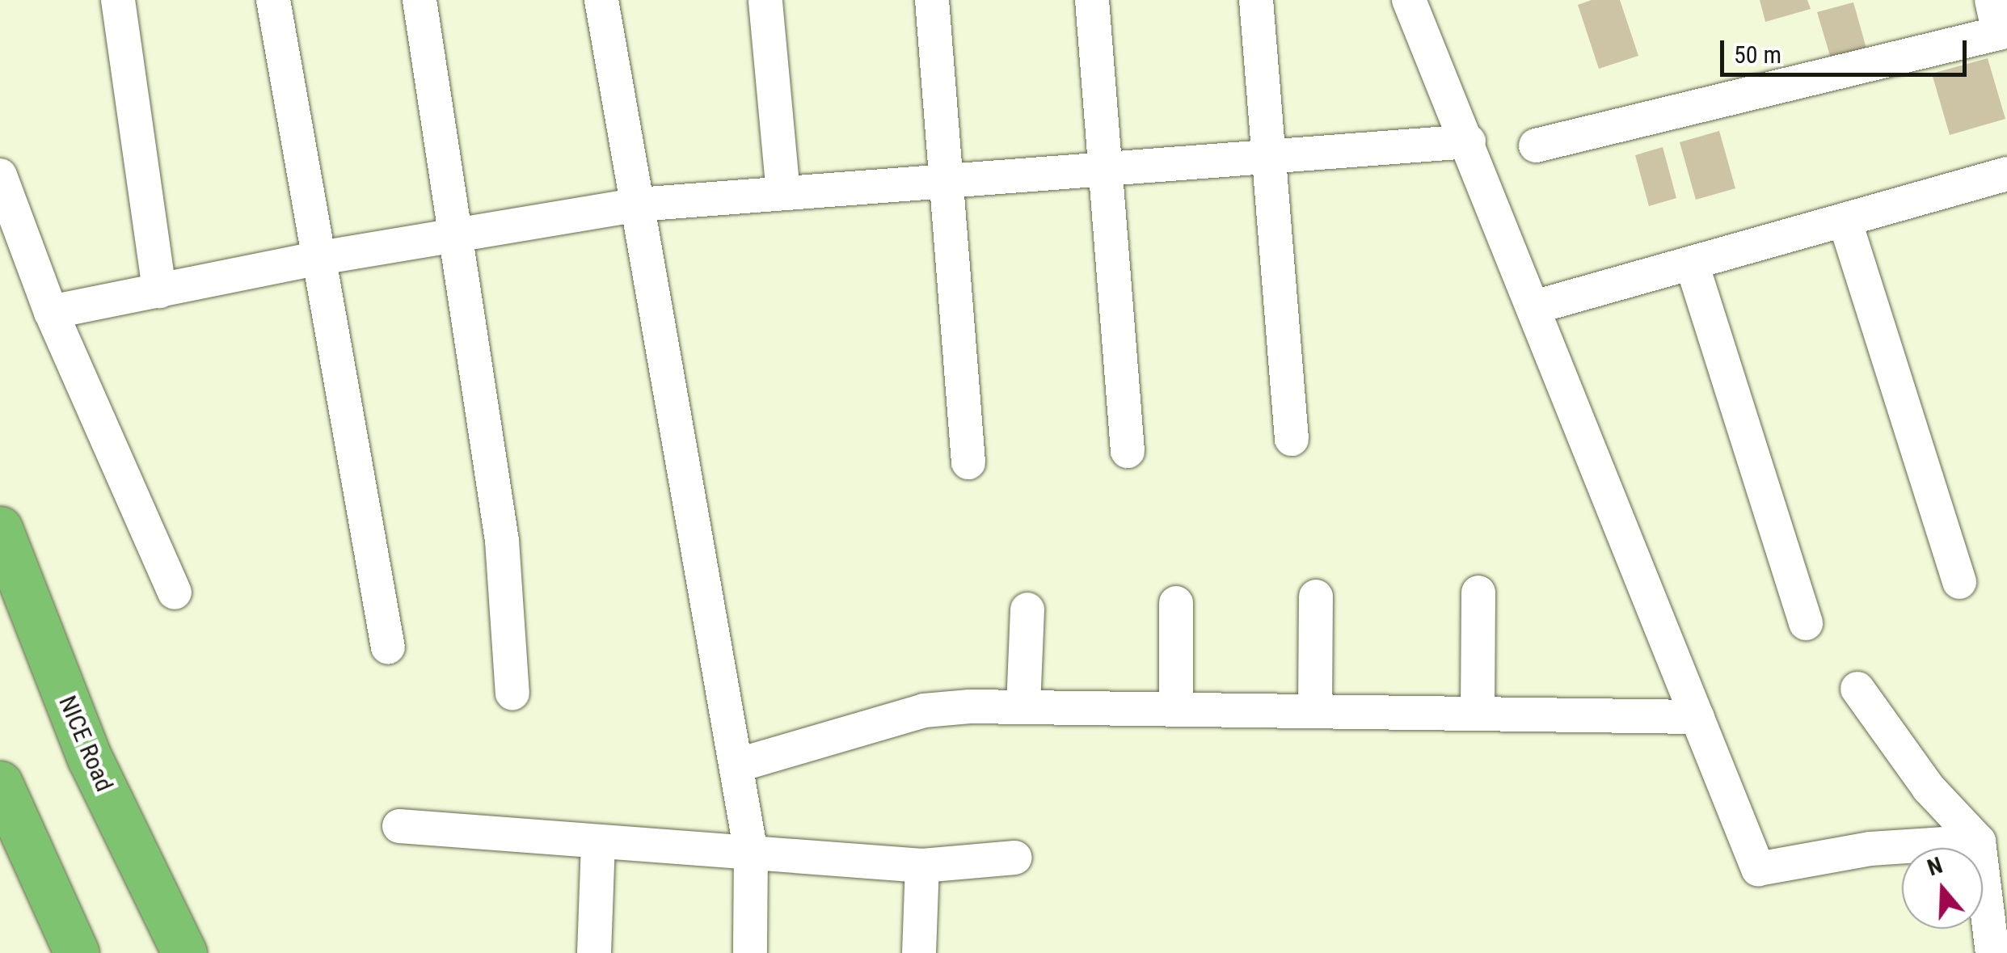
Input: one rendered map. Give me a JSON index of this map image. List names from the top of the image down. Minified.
{"streets":{"highway":["NICE Road"]},"scale_bar":"50 m","north":"top"}
